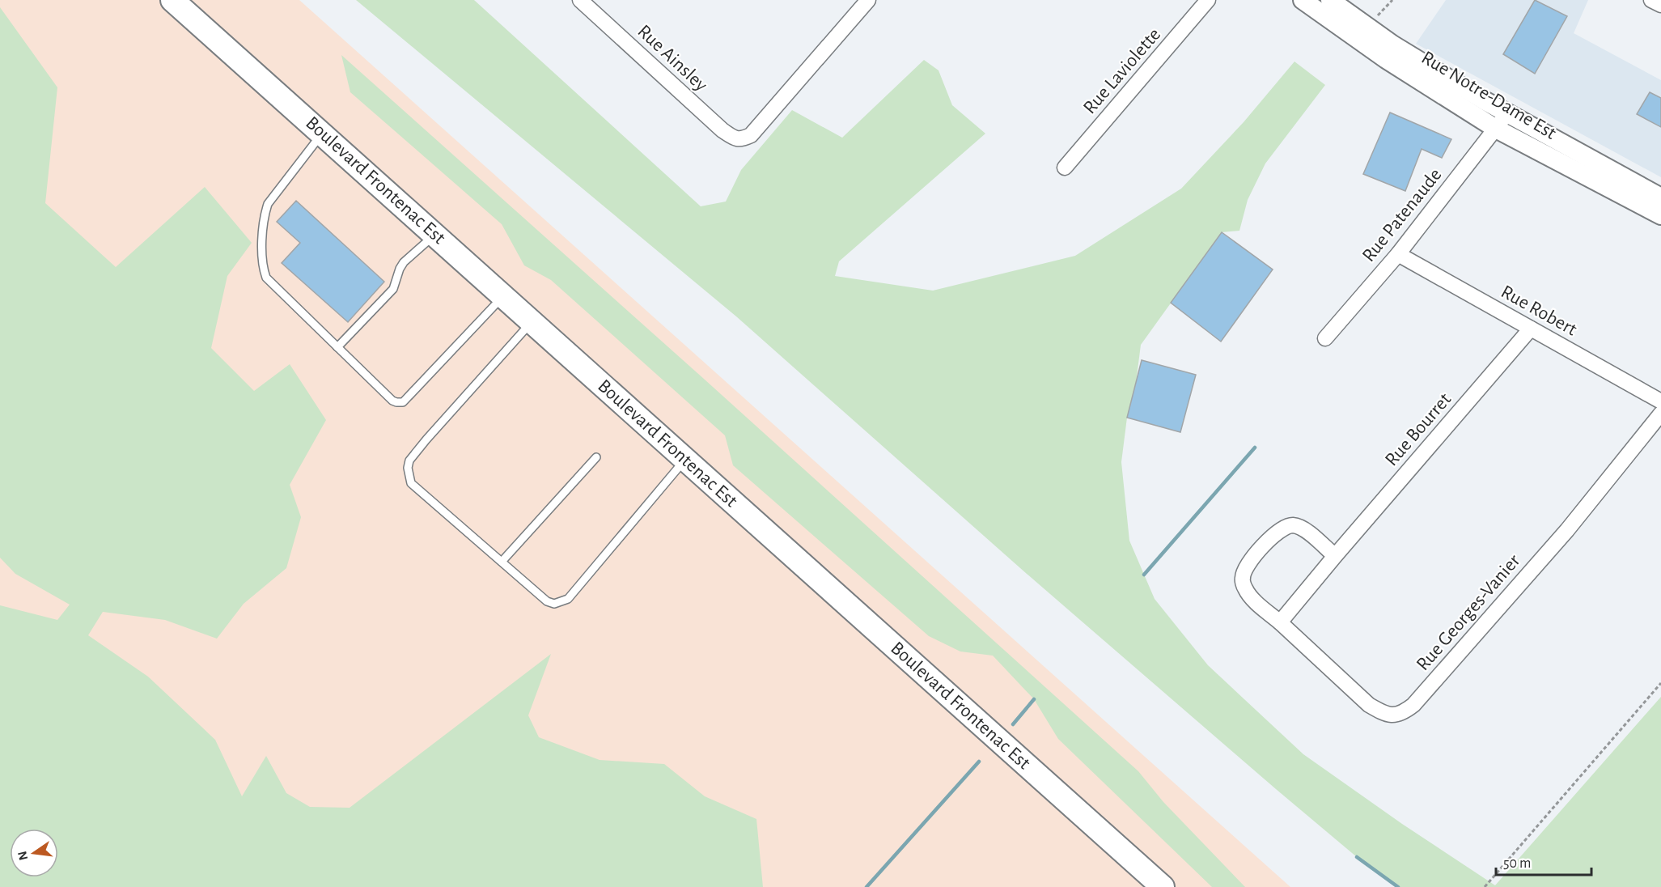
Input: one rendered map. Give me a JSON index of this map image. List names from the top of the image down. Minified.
{"streets":{"main road":["Boulevard Frontenac Est"],"street":["Rue Ainsley","Rue Laviolette","Rue Notre-Dame Est","Rue Patenaude","Rue Robert","Rue Bourret","Rue Georges-Vanier"]},"crossings":[["Rue Notre-Dame Est","Rue Patenaude"],["Rue Patenaude","Rue Robert"],["Rue Robert","Rue Bourret"],["Rue Bourret","Rue Georges-Vanier"]],"scale_bar":"50 m","north":"left"}
